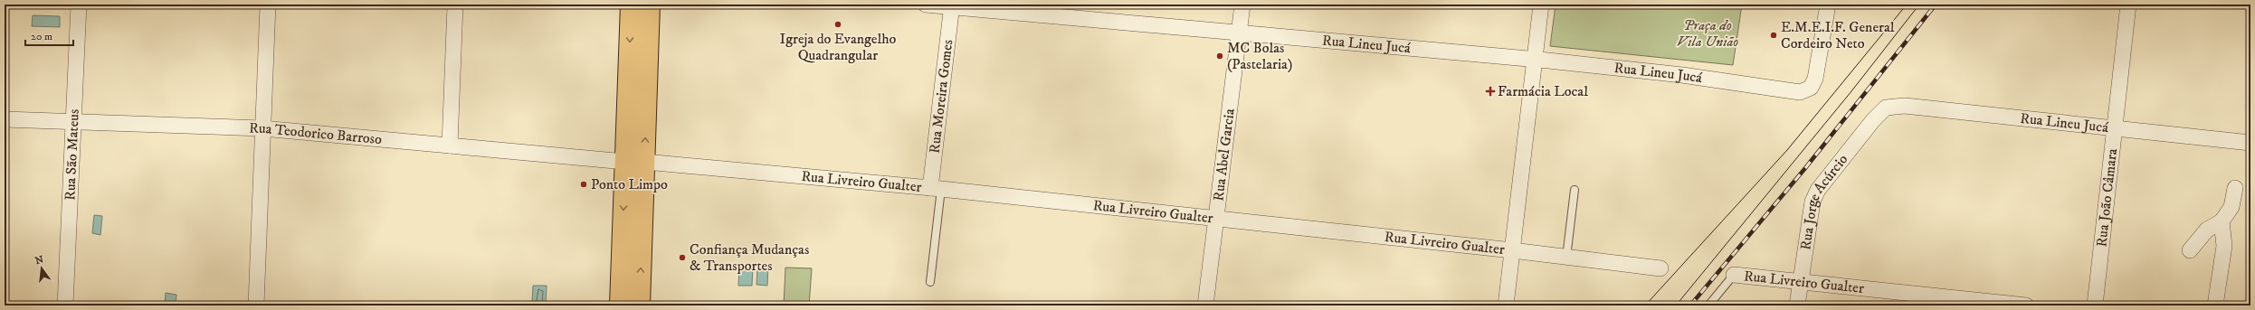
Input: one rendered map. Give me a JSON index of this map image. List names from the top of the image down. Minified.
{"streets":{"street":["Rua Lineu Jucá","Rua Moreira Gomes","Rua Teodorico Barroso","Rua São Mateus","Rua Abel Garcia","Rua Livreiro Gualter","Rua João Câmara","Rua Jorge Acúrcio"]},"crossings":[["Rua Lineu Jucá","Rua Moreira Gomes"],["Rua Lineu Jucá","Rua Abel Garcia"],["Rua Lineu Jucá","Rua João Câmara"],["Rua Lineu Jucá","Rua Jorge Acúrcio"],["Rua Moreira Gomes","Rua Livreiro Gualter"],["Rua Teodorico Barroso","Rua São Mateus"],["Rua Abel Garcia","Rua Livreiro Gualter"],["Rua Livreiro Gualter","Rua Jorge Acúrcio"]],"parks":["Praça do Vila União"],"places":{"other":["Igreja do Evangelho Quadrangular","E.M.E.I.F. General Cordeiro Neto","MC Bolas (Pastelaria)","Ponto Limpo","Confiança Mudanças & Transportes"],"health":["Farmácia Local"]},"scale_bar":"20 m","north":"top"}
